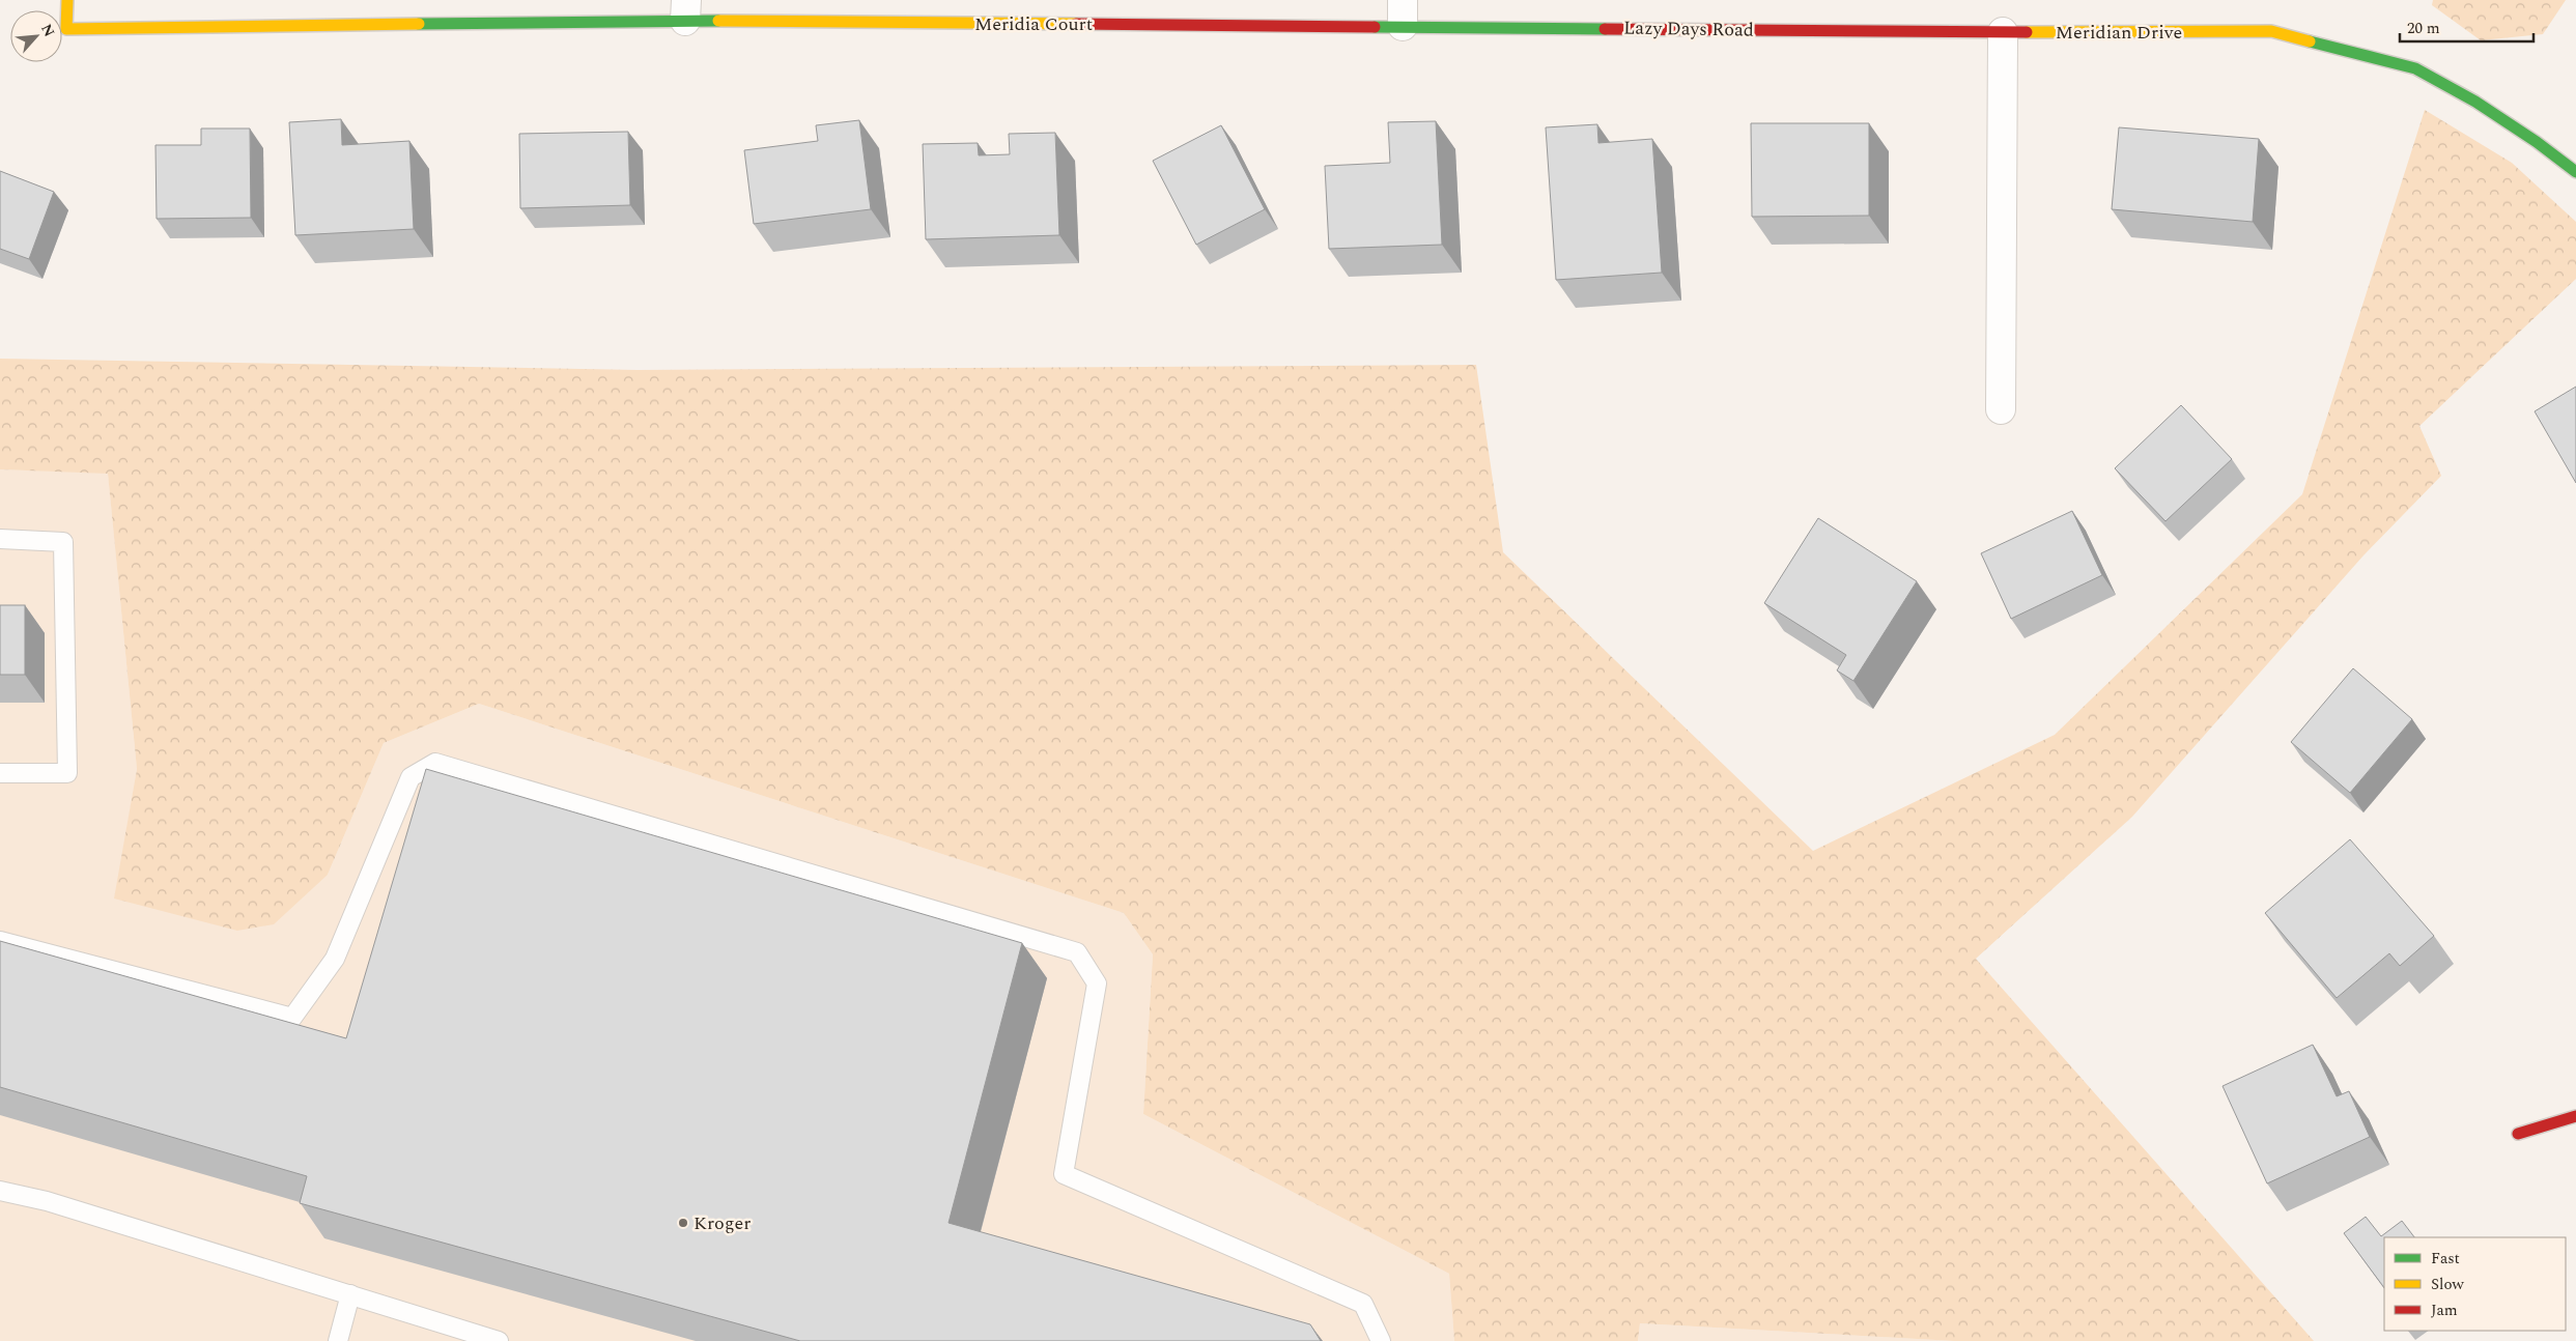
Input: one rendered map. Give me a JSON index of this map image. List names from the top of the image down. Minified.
{"streets":{"street":["Meridia Court","Lazy Days Road","Meridian Drive"]},"crossings":[["Meridia Court","Lazy Days Road"],["Lazy Days Road","Meridian Drive"]],"places":["Kroger"],"legend":["Fast","Slow","Jam"],"scale_bar":"20 m","north":"top right"}
